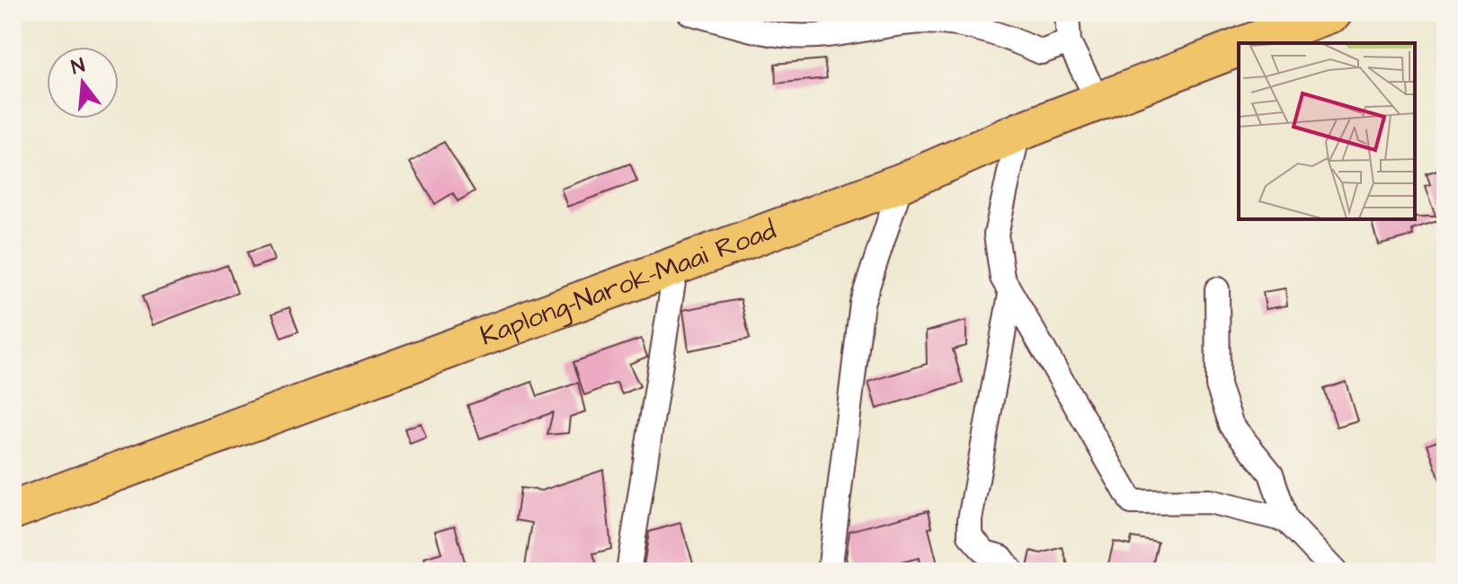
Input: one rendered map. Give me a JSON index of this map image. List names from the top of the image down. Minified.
{"streets":{"highway":["Kaplong-Narok-Maai Road"]},"north":"top"}
